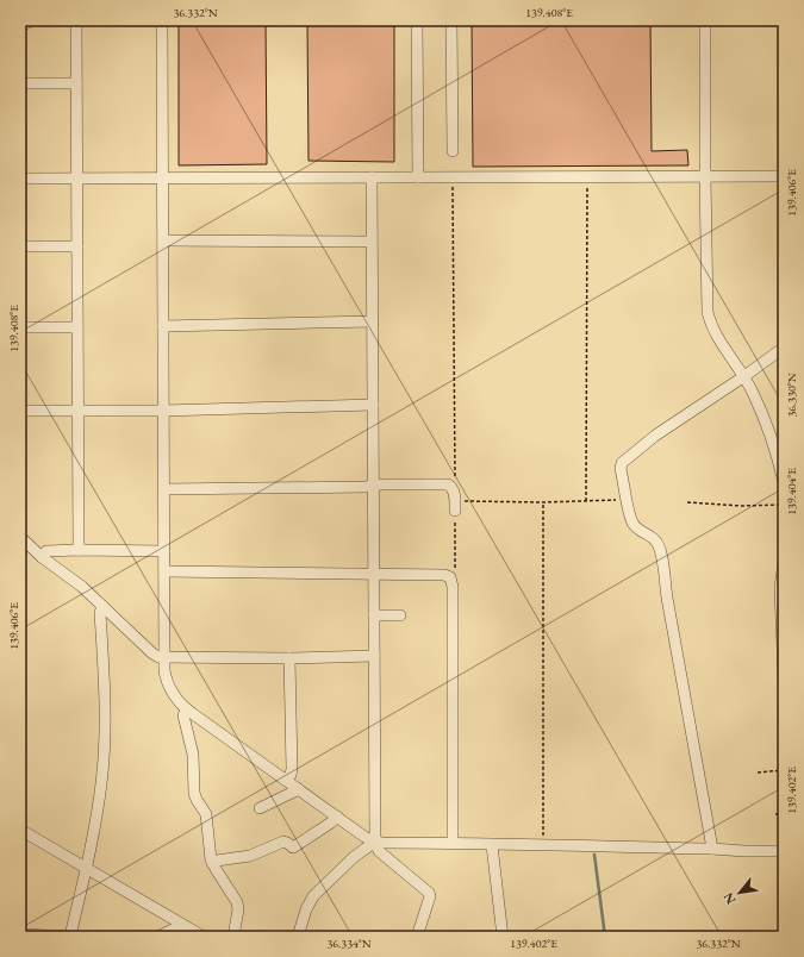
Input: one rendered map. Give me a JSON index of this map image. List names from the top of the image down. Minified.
{"north":"bottom left","coordinates":["36.332°N","139.408°E","139.406°E","36.330°N","139.404°E","139.402°E","36.334°N"]}
